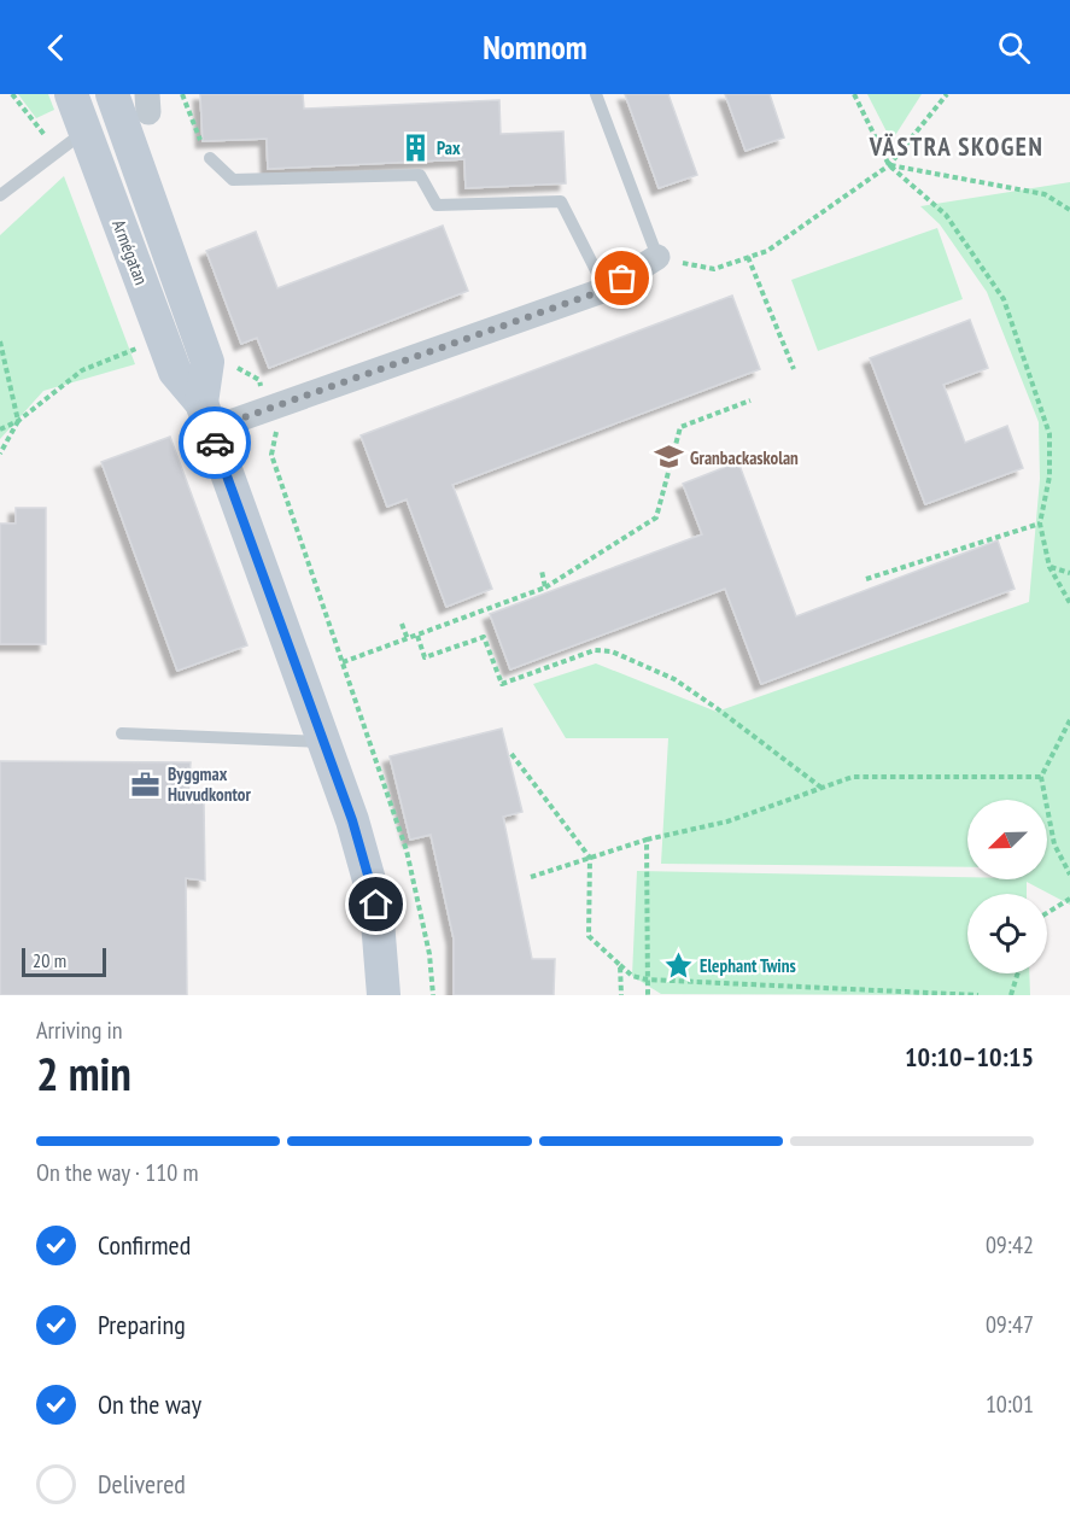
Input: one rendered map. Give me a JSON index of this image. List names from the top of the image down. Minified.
{"streets":{"street":["Armégatan"]},"districts":["VÄSTRA SKOGEN"],"places":{"building":["Pax"],"school or university":["Granbackaskolan"],"office":["Byggmax Huvudkontor"],"place":["Elephant Twins"]},"scale_bar":"20 m","north":"bottom left","page":{"header":"Nomnom","scale":"20 m","heading":["2 min","Arriving in","10:10–10:15"],"bar":"On the way · 110 m","list":[["Confirmed","09:42"],["Preparing","09:47"],["On the way","10:01"],"Delivered"]}}
